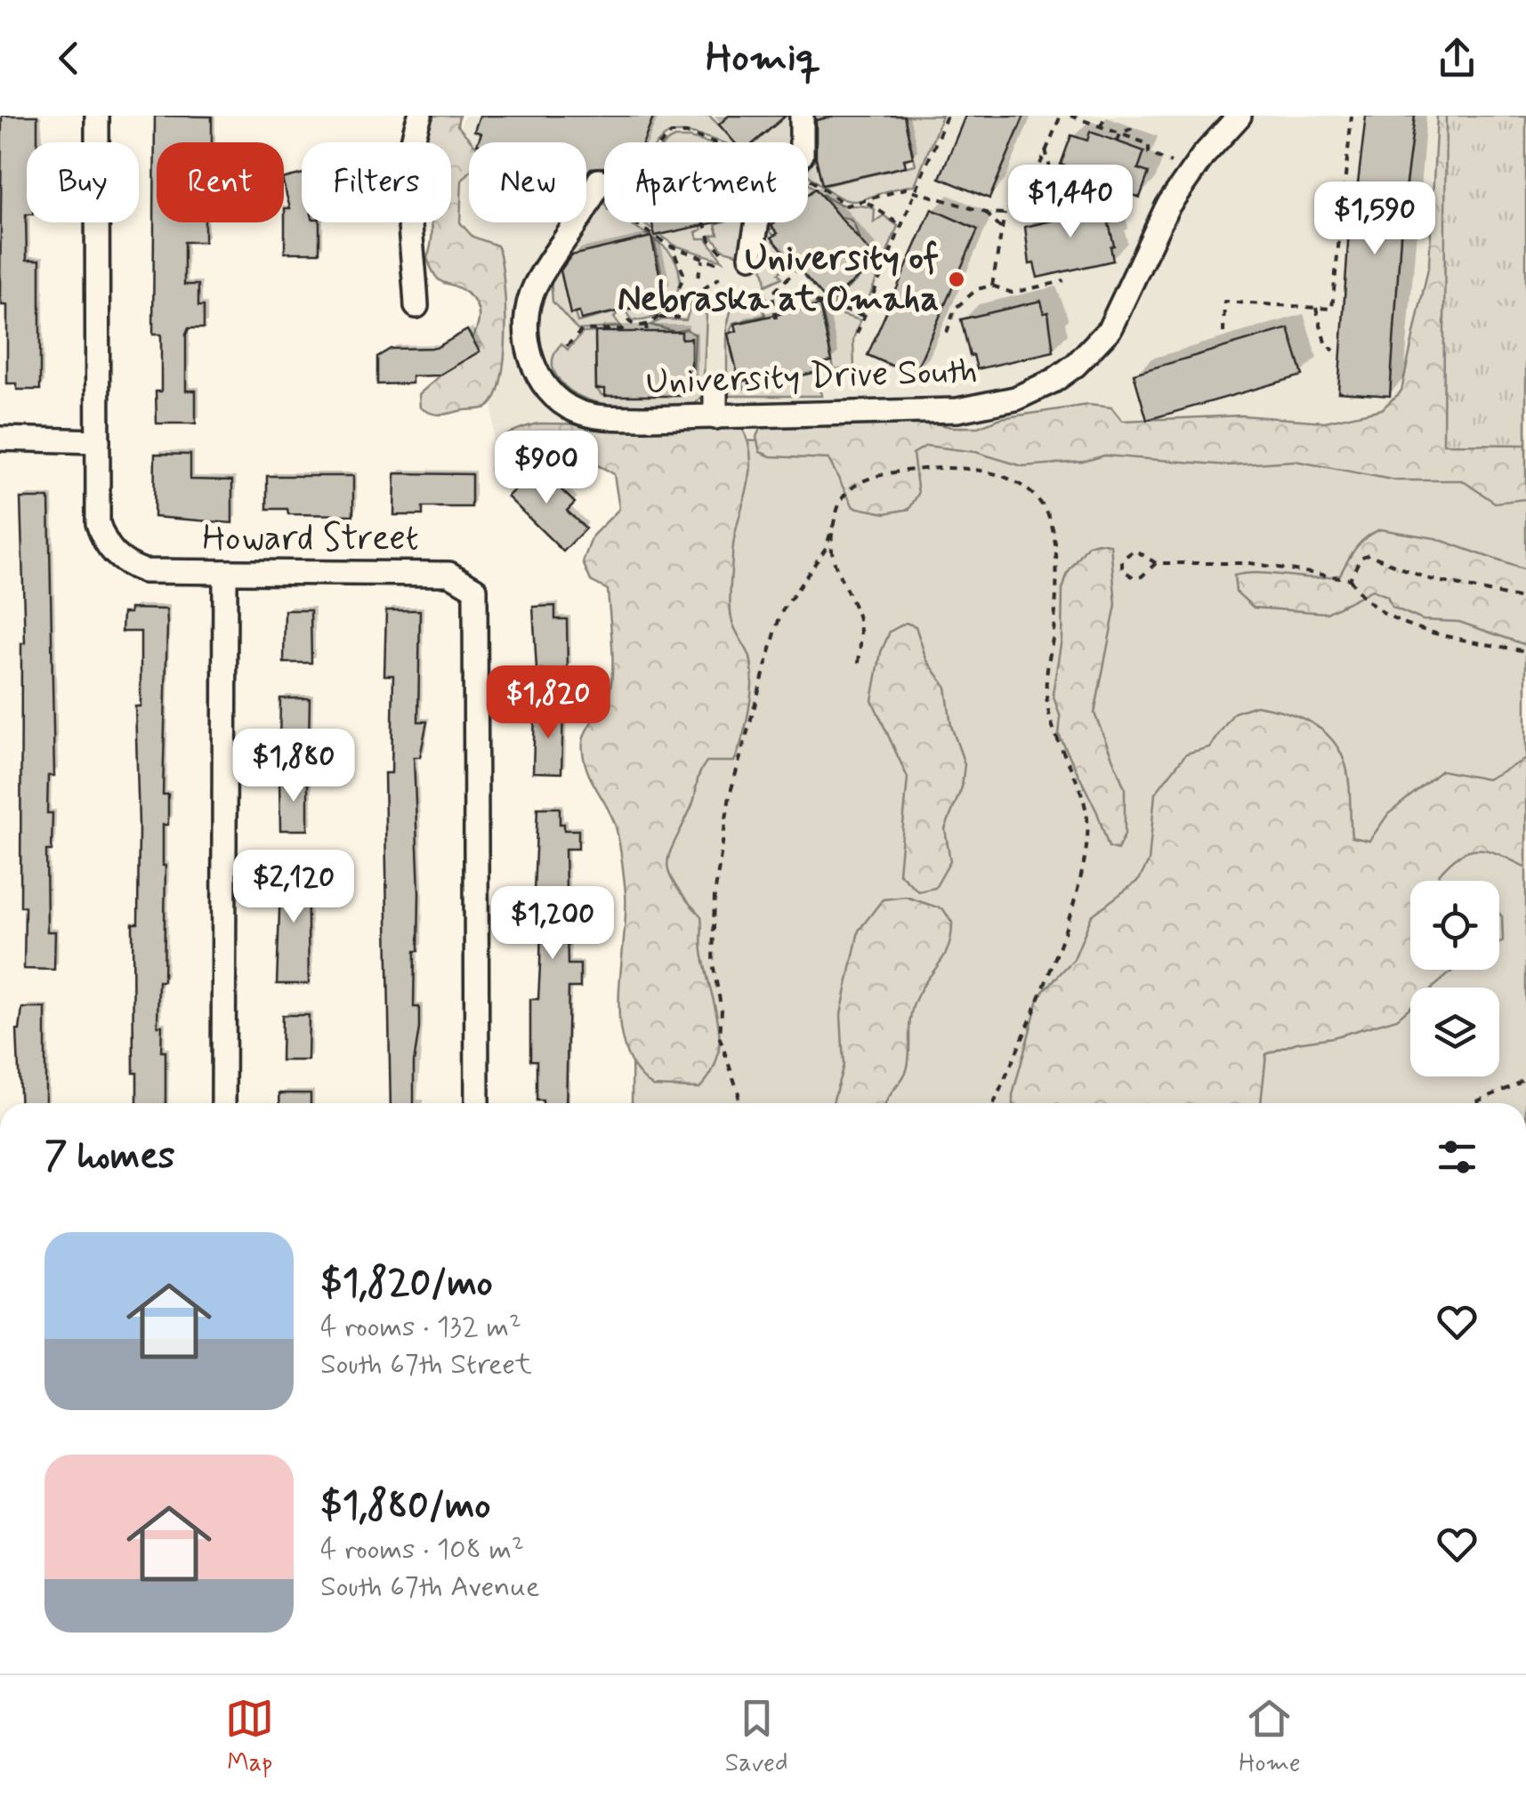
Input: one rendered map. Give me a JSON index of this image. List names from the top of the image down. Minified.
{"streets":{"street":["University Drive South","Howard Street"]},"places":["University of Nebraska at Omaha"],"page":{"header":"Homiq","chip":["Buy","Rent","Filters","New","Apartment"],"price":["$1,440","$1,590","$900","$1,820","$1,880","$2,120","$1,200"],"heading":"7 homes","list":[{"name":"$1,820/mo","note":"4 rooms · 132 m² · South 67th Street"},{"name":"$1,880/mo","note":"4 rooms · 108 m² · South 67th Avenue"}],"tabs":["Map","Saved","Home"]}}
